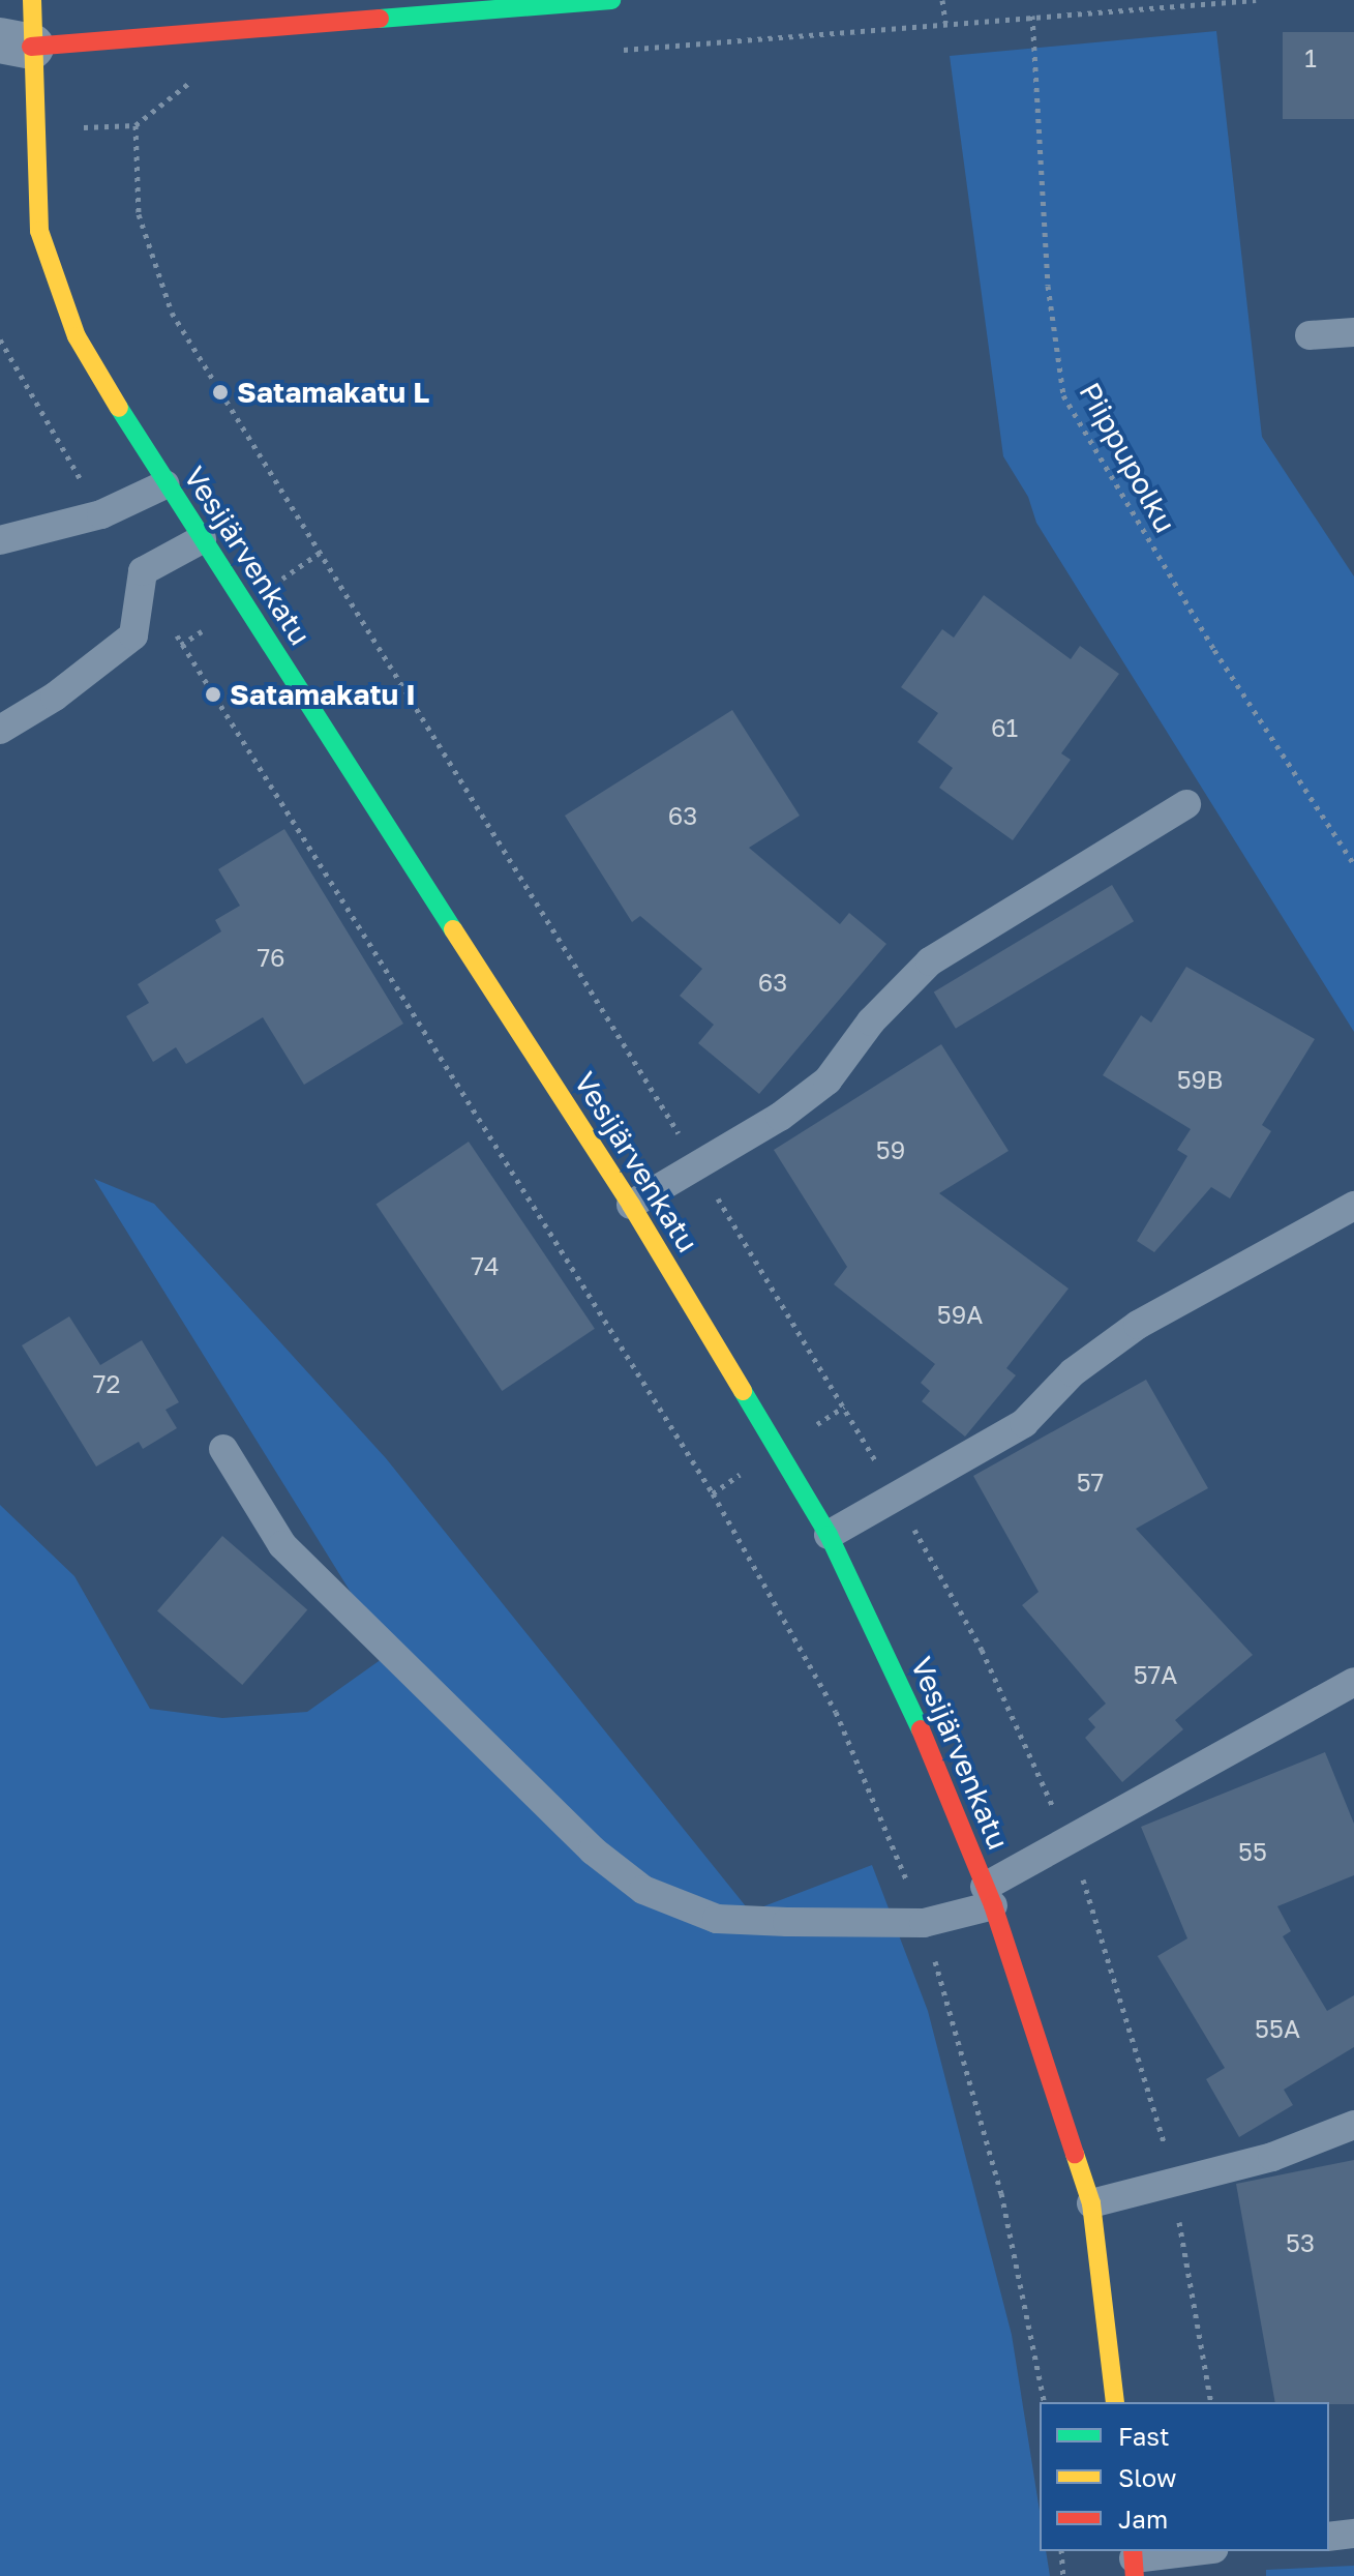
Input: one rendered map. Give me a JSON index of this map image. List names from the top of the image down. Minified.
{"streets":{"street":["Vesijärvenkatu"],"path":["Piippupolku"]},"places":["Satamakatu L","Satamakatu I"],"house_numbers":["1","61","63","76","63","59B","59","74","59A","72","57","57A","55","55A","53"],"legend":["Fast","Slow","Jam"]}
